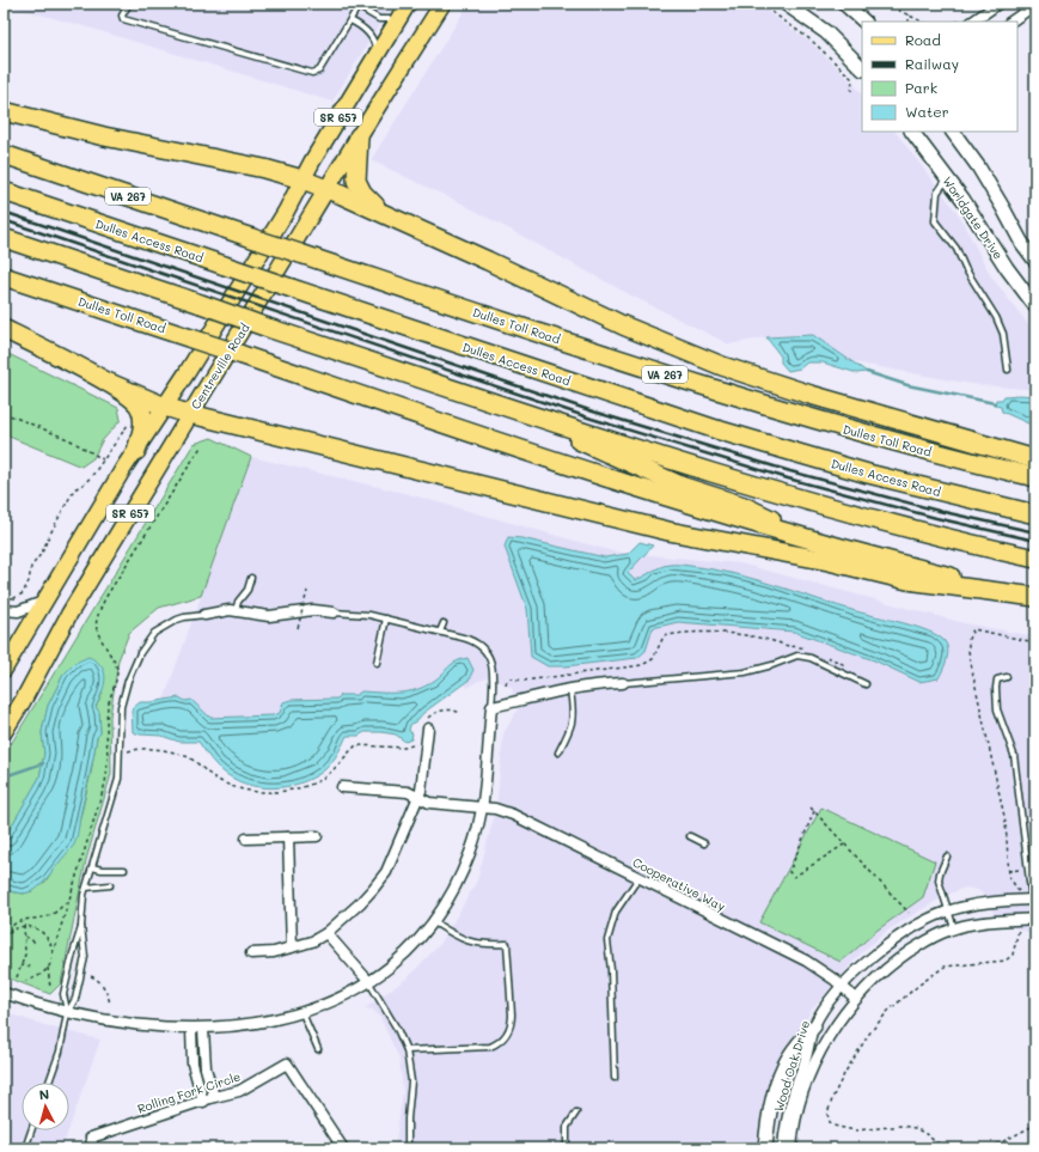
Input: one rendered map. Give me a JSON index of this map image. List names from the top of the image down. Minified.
{"streets":{"highway":["VA 267","Dulles Access Road","Dulles Toll Road"],"main road":["SR 657","Centreville Road"],"street":["Worldgate Drive","Cooperative Way","Wood Oak Drive","Rolling Fork Circle"]},"crossings":[["Cooperative Way","Wood Oak Drive"]],"legend":["Road","Railway","Park","Water"],"north":"top"}
